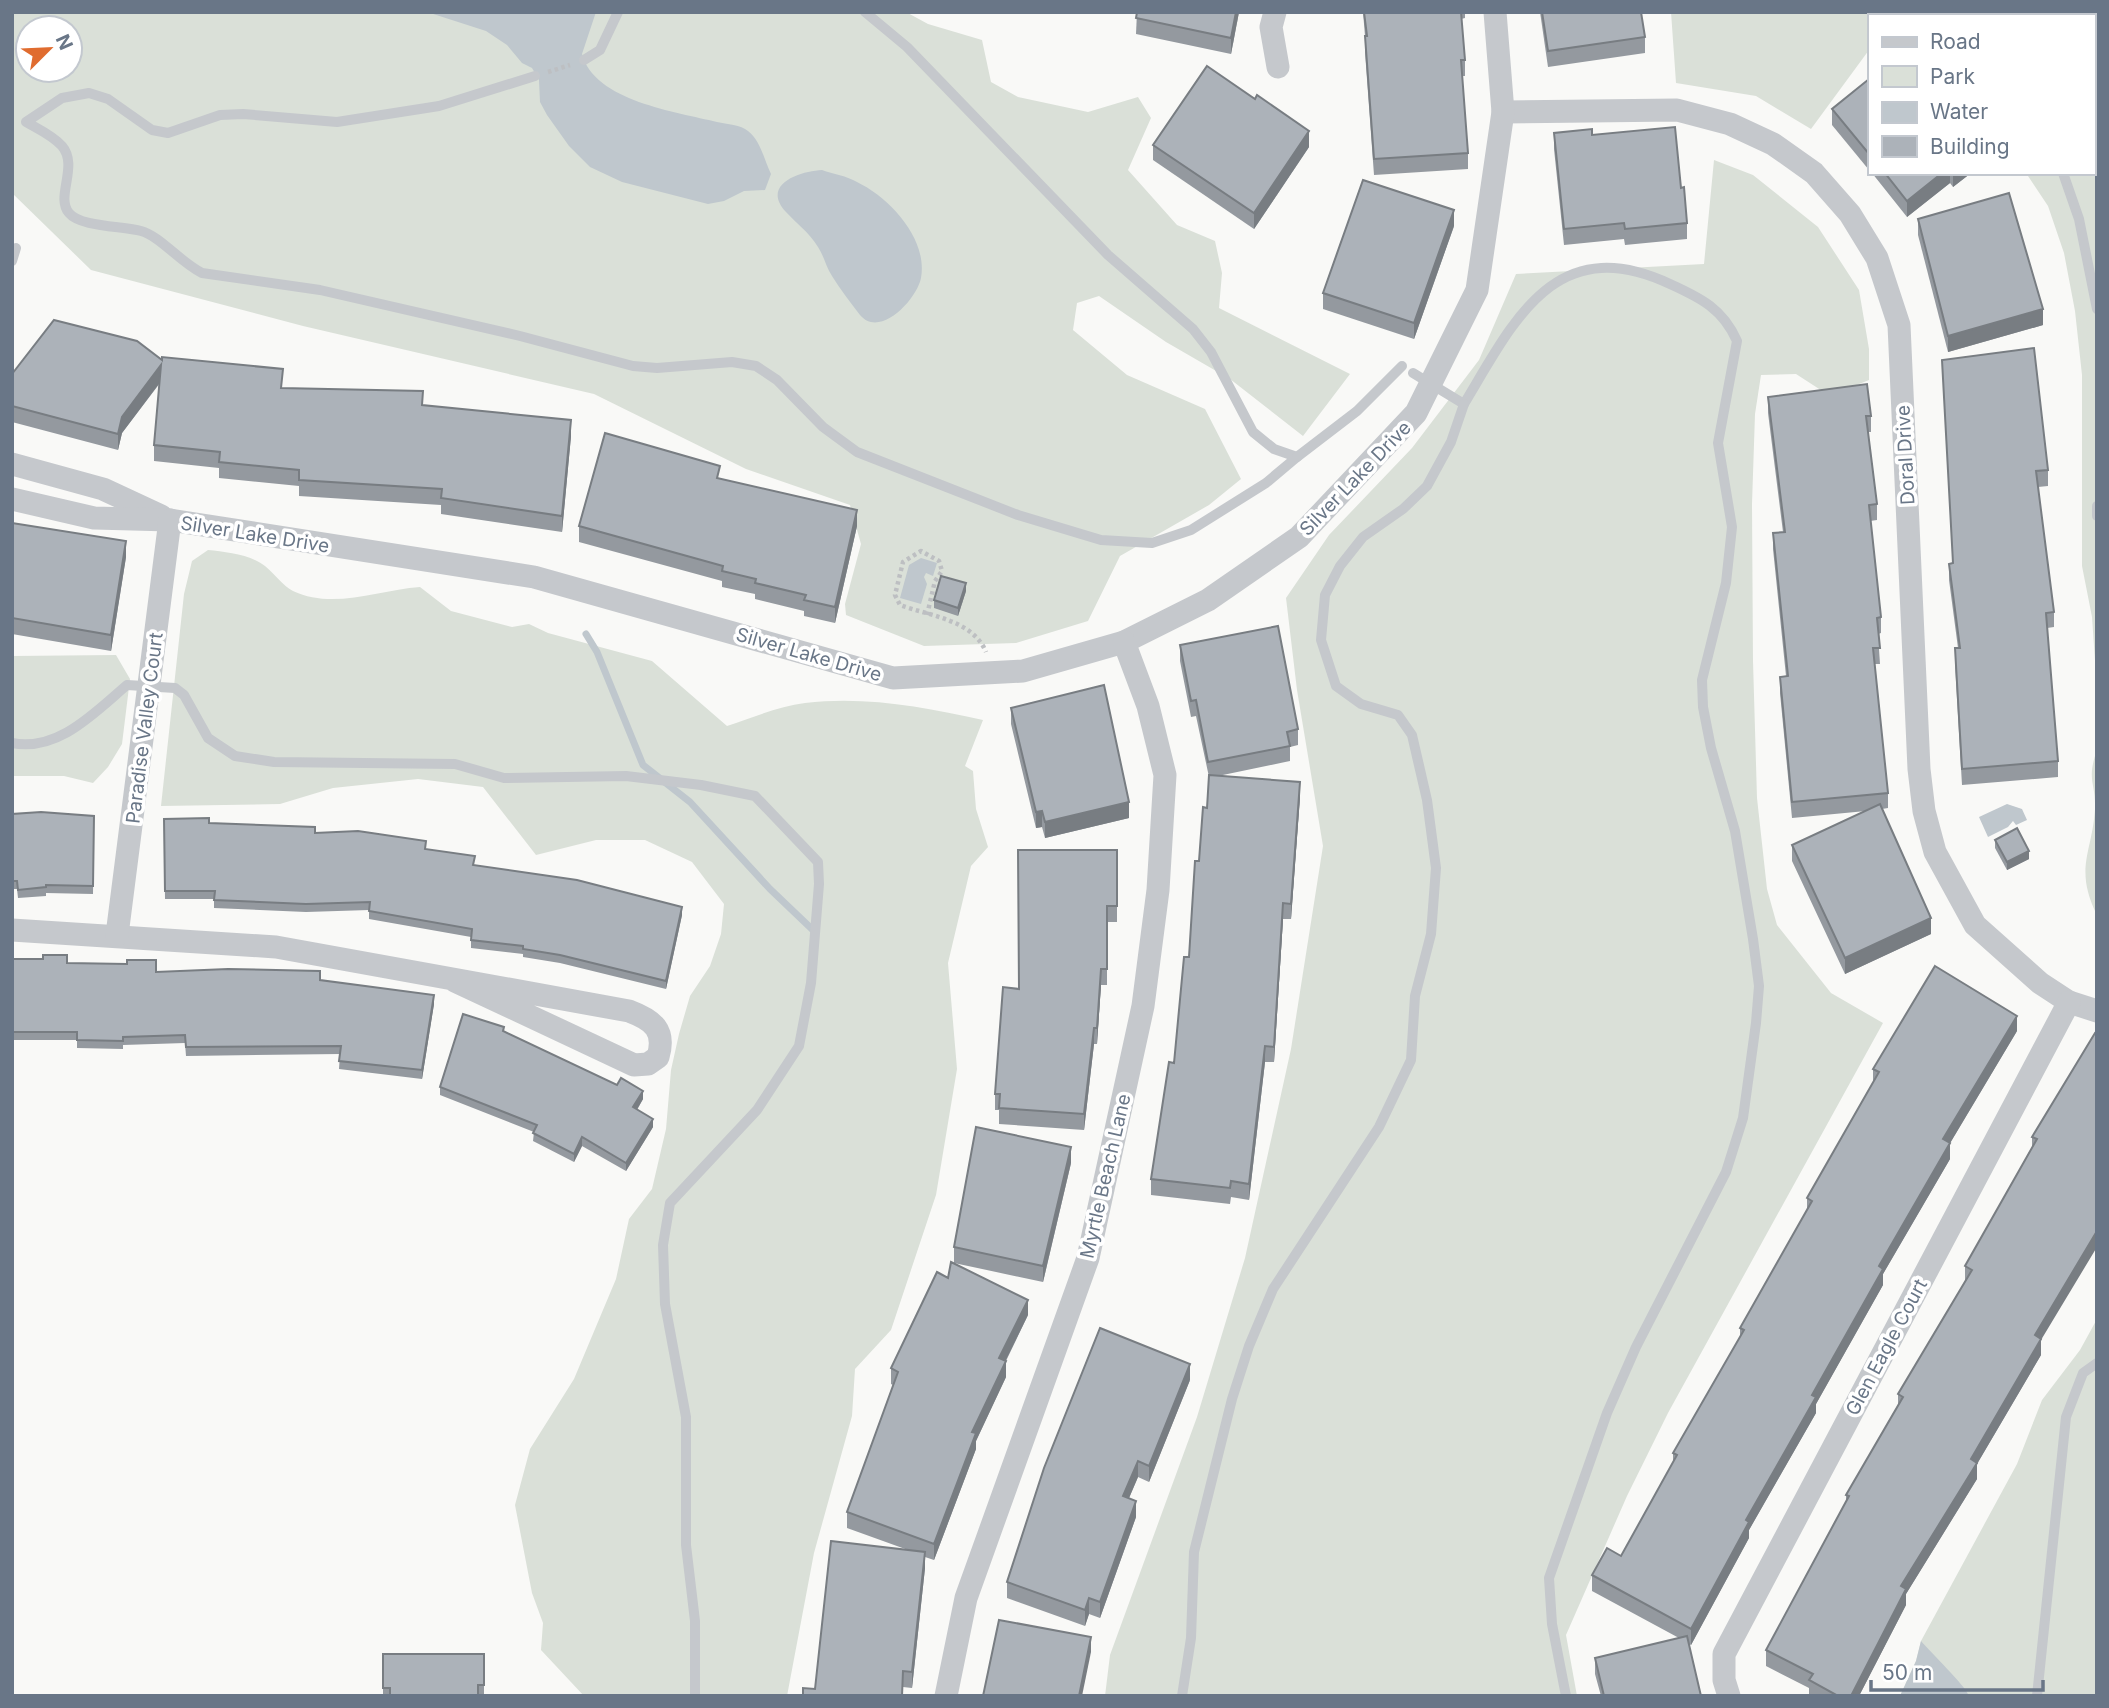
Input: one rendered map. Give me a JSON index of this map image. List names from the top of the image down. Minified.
{"streets":{"street":["Doral Drive","Silver Lake Drive","Paradise Valley Court","Myrtle Beach Lane","Glen Eagle Court"]},"crossings":[["Doral Drive","Silver Lake Drive"],["Doral Drive","Glen Eagle Court"],["Silver Lake Drive","Paradise Valley Court"],["Silver Lake Drive","Myrtle Beach Lane"]],"legend":["Road","Park","Water","Building"],"scale_bar":"50 m","north":"top right"}
